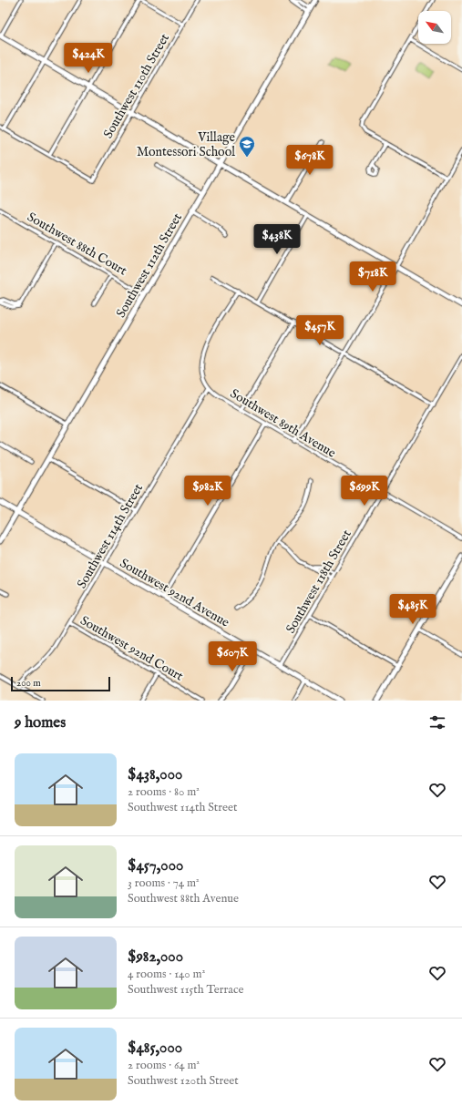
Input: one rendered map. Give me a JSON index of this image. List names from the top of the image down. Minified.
{"streets":{"main road":["Southwest 112th Street","Southwest 92nd Avenue"],"street":["Southwest 110th Street","Southwest 88th Court","Southwest 89th Avenue","Southwest 114th Street","Southwest 118th Street","Southwest 92nd Court"]},"crossings":[["Southwest 88th Court","Southwest 112th Street"],["Southwest 112th Street","Southwest 92nd Avenue"],["Southwest 89th Avenue","Southwest 114th Street"],["Southwest 89th Avenue","Southwest 118th Street"],["Southwest 114th Street","Southwest 92nd Avenue"],["Southwest 114th Street","Southwest 92nd Court"],["Southwest 118th Street","Southwest 92nd Avenue"]],"places":{"school or university":["Village Montessori School"]},"scale_bar":"200 m","north":"top left","page":{"price":["$424K","$678K","$438K","$718K","$457K","$982K","$699K","$485K","$607K"],"scale":"200 m","heading":"9 homes","list":[{"name":"$438,000","note":"2 rooms · 80 m² · Southwest 114th Street"},{"name":"$457,000","note":"3 rooms · 74 m² · Southwest 88th Avenue"},{"name":"$982,000","note":"4 rooms · 140 m² · Southwest 115th Terrace"},{"name":"$485,000","note":"2 rooms · 64 m² · Southwest 120th Street"}]}}
